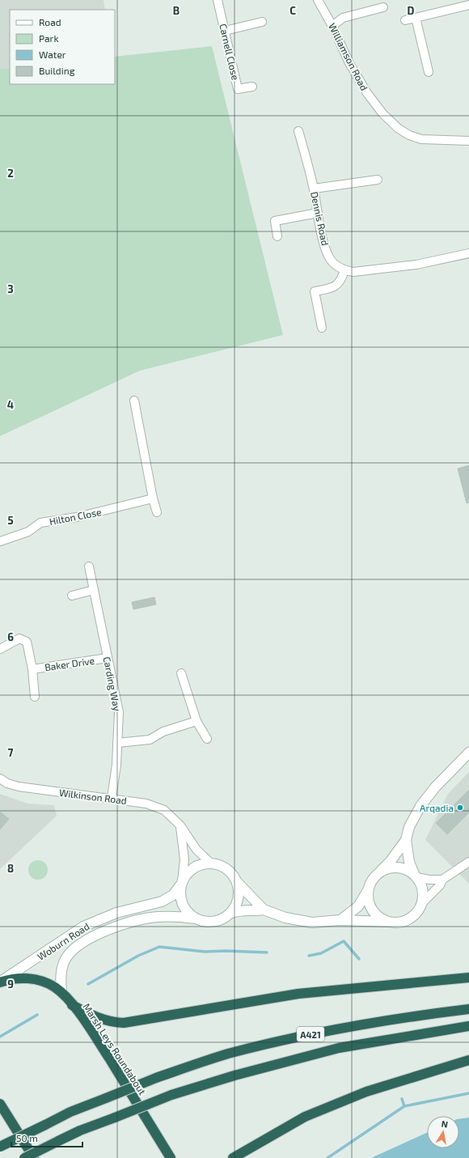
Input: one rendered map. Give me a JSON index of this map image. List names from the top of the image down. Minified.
{"streets":{"highway":["A421","Marsh Leys Roundabout"],"main road":["Woburn Road"],"street":["Carnell Close","Williamson Road","Dennis Road","Hilton Close","Baker Drive","Carding Way","Wilkinson Road"]},"crossings":[["Baker Drive","Carding Way"],["Carding Way","Wilkinson Road"],["Wilkinson Road","Woburn Road"],["Woburn Road","Marsh Leys Roundabout"]],"places":["Arqadia"],"legend":["Road","Park","Water","Building"],"scale_bar":"50 m","north":"top","grid":{"columns":["B","C","D"],"rows":["2","3","4","5","6","7","8","9"]}}
